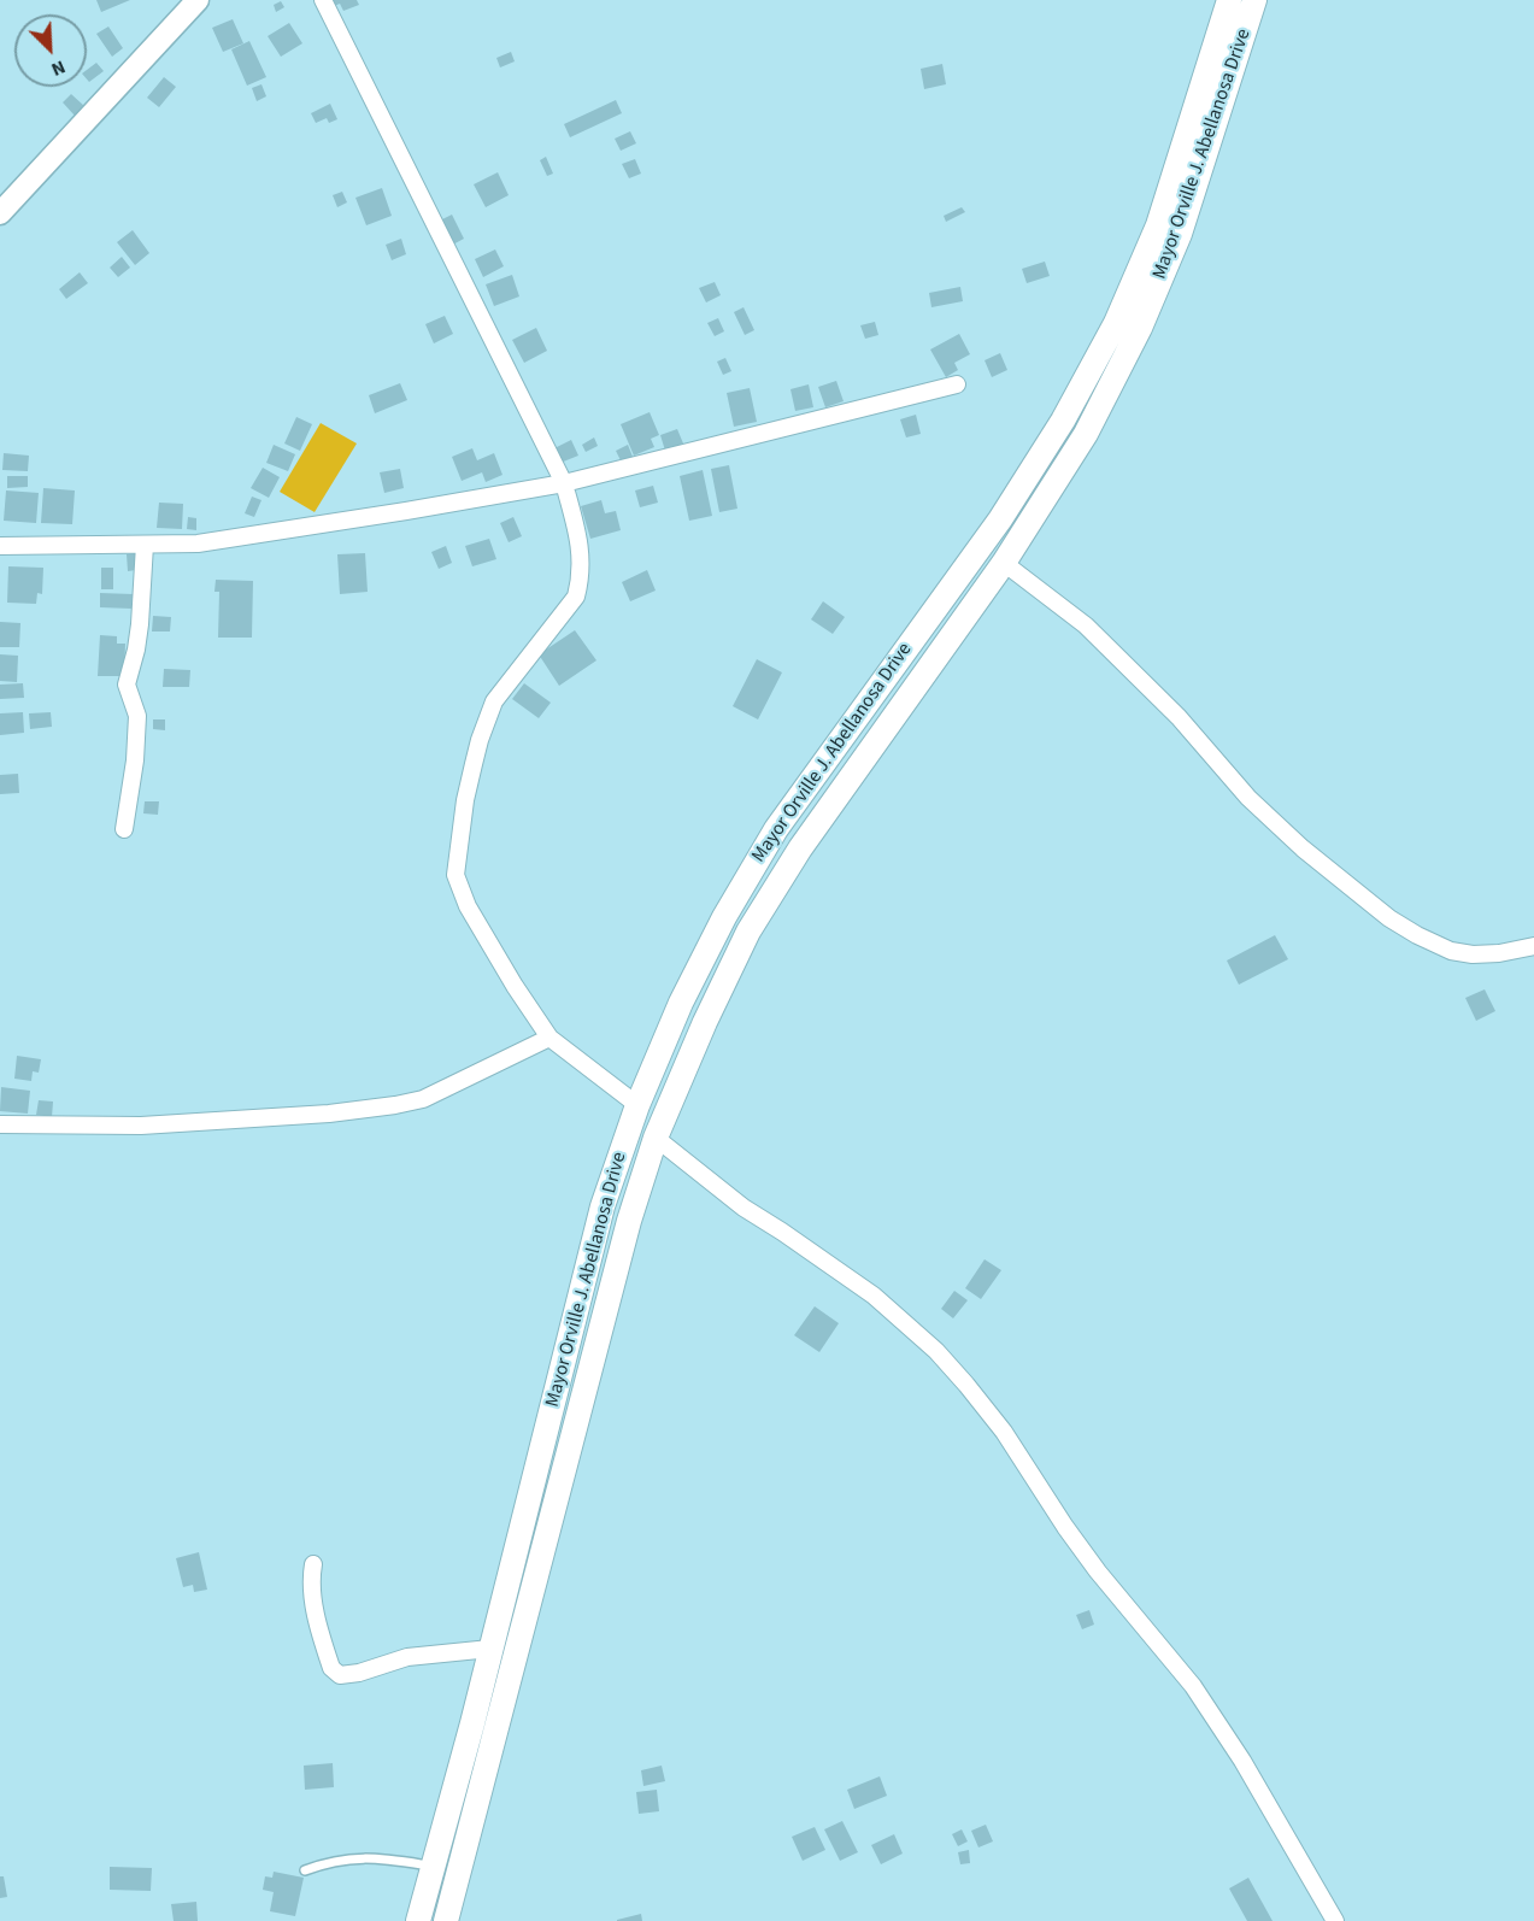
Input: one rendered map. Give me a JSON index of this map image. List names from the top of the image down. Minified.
{"streets":{"main road":["Mayor Orville J. Abellanosa Drive"]},"north":"bottom right"}
